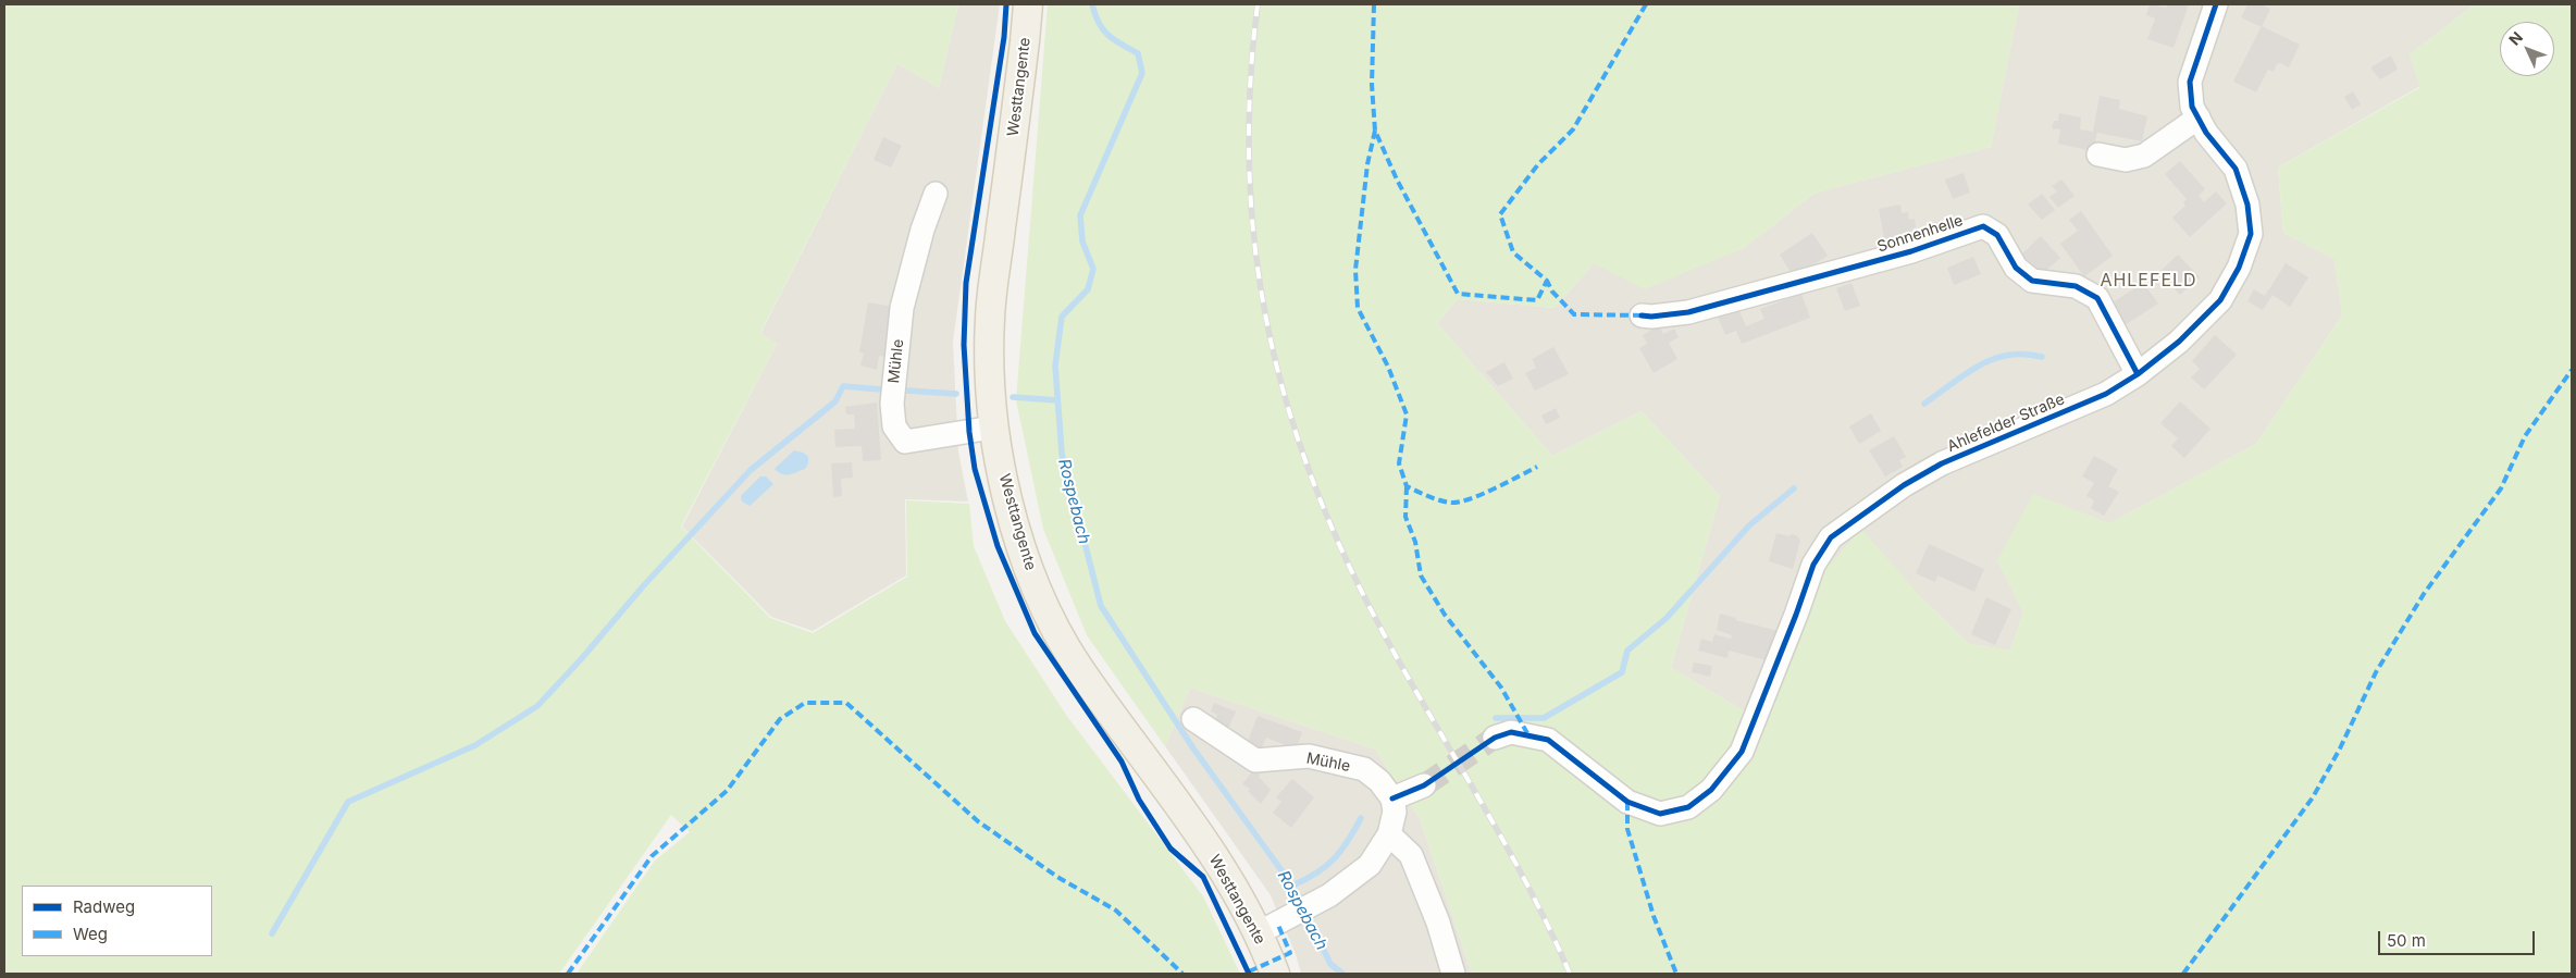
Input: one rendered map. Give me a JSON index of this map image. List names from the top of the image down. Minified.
{"streets":{"main road":["Westtangente"],"street":["Sonnenhelle","Mühle","Ahlefelder Straße"]},"crossings":[["Westtangente","Mühle"],["Sonnenhelle","Ahlefelder Straße"]],"districts":["AHLEFELD"],"water":["Rospebach"],"legend":["Radweg","Weg"],"scale_bar":"50 m","north":"top left"}
